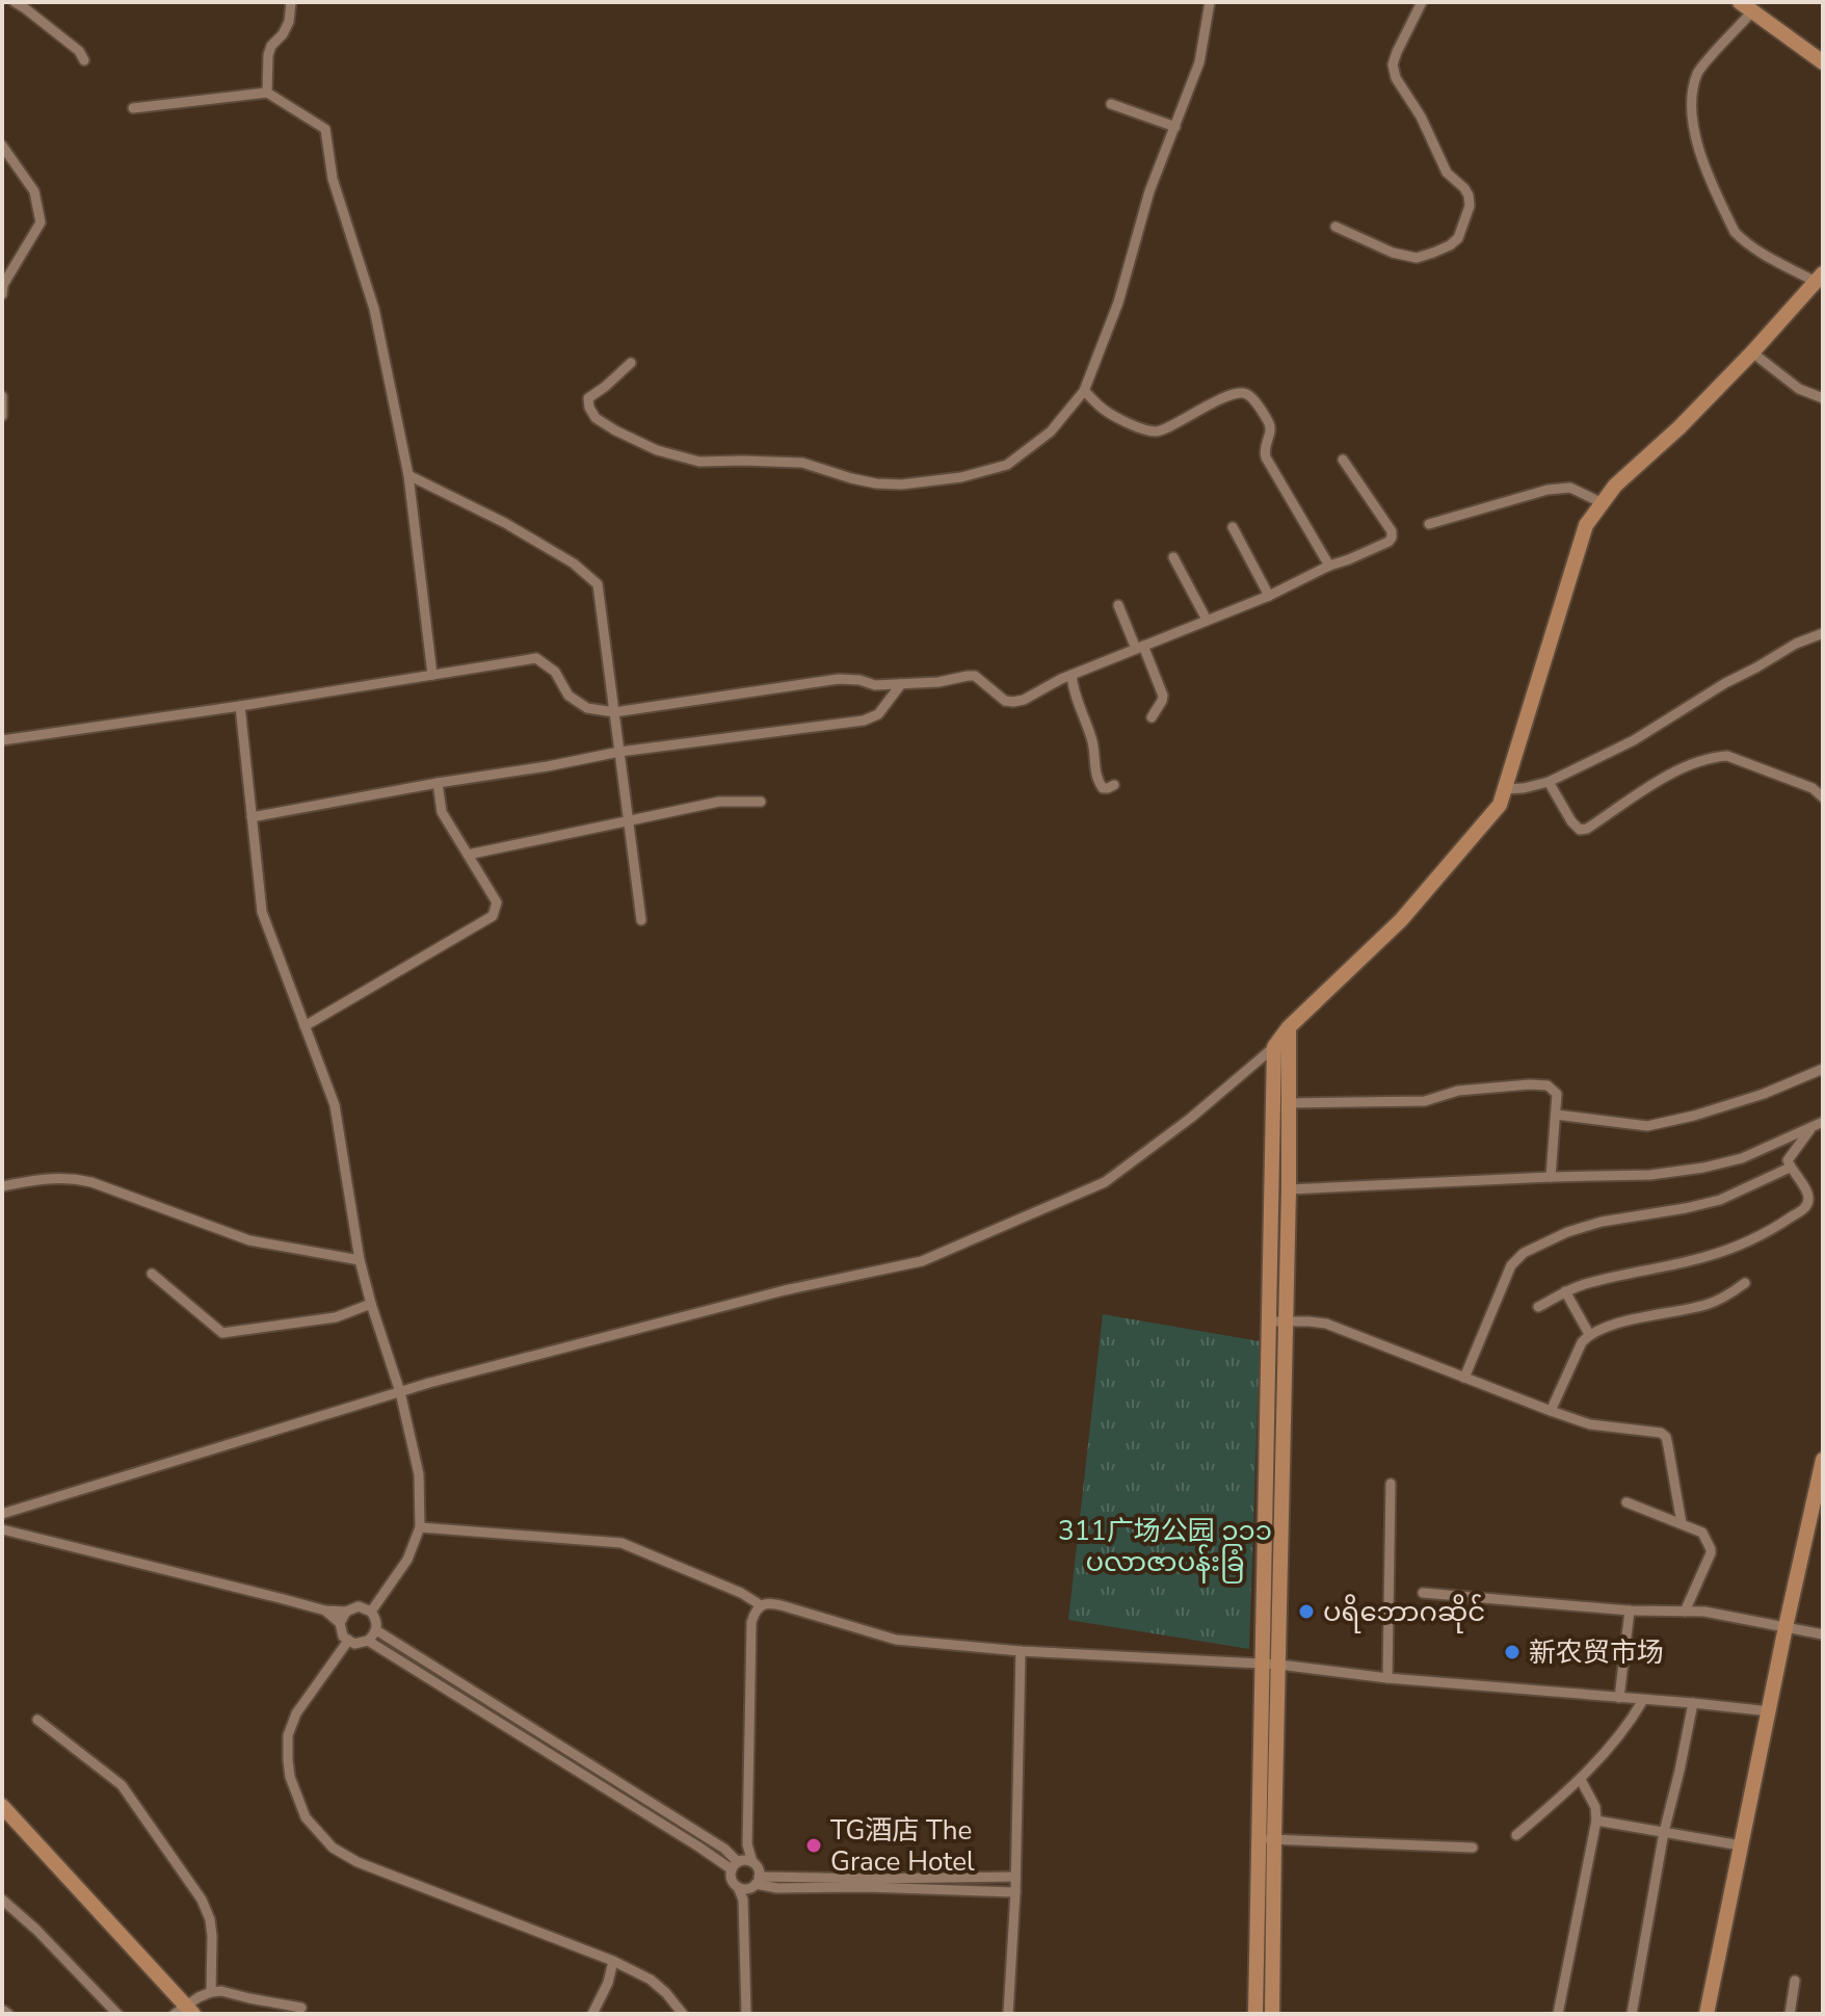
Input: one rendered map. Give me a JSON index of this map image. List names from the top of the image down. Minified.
{"parks":["311广场公园 ၃၁၁ ပလာဇာပန်းခြံ"],"places":["ပရိဘောဂဆိုင်","新农贸市场","TG酒店 The Grace Hotel"]}
